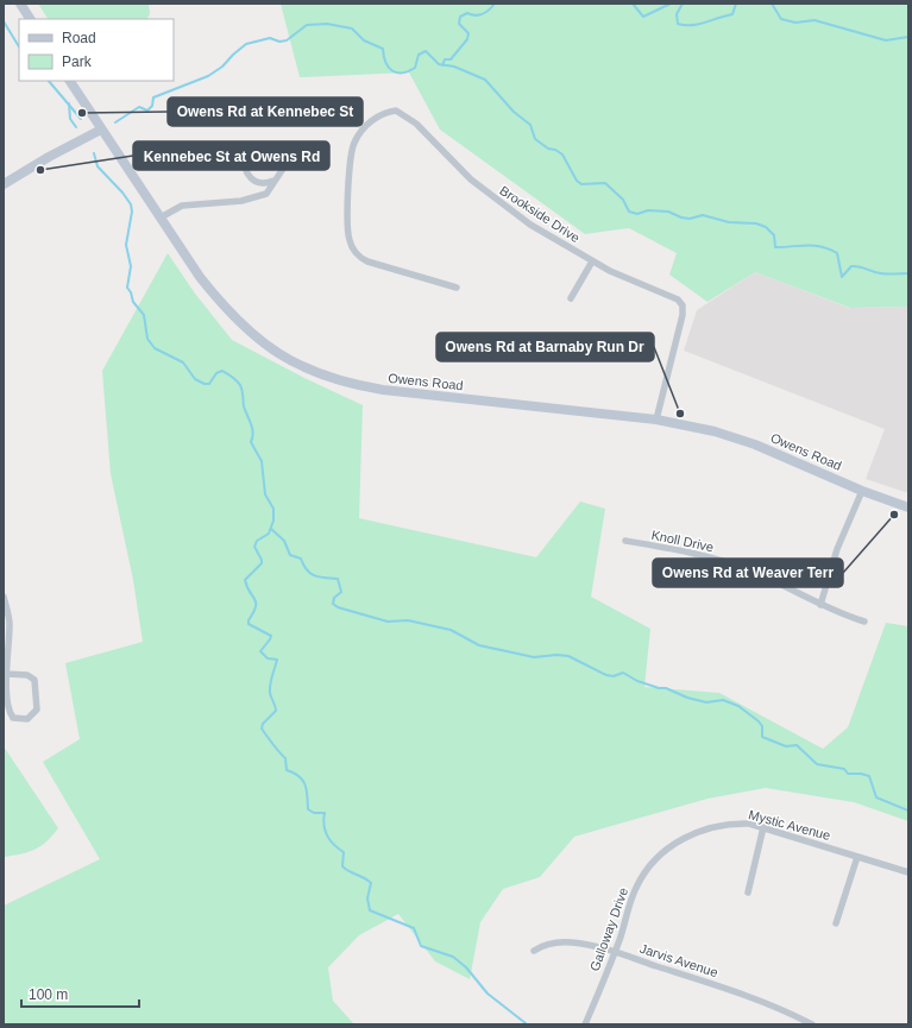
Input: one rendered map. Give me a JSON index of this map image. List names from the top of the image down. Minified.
{"streets":{"street":["Brookside Drive","Owens Road","Knoll Drive","Mystic Avenue","Galloway Drive","Jarvis Avenue"]},"crossings":[["Brookside Drive","Owens Road"],["Mystic Avenue","Galloway Drive"],["Galloway Drive","Jarvis Avenue"]],"places":["Owens Rd at Kennebec St","Kennebec St at Owens Rd","Owens Rd at Barnaby Run Dr","Owens Rd at Weaver Terr"],"legend":["Road","Park"],"scale_bar":"100 m"}
